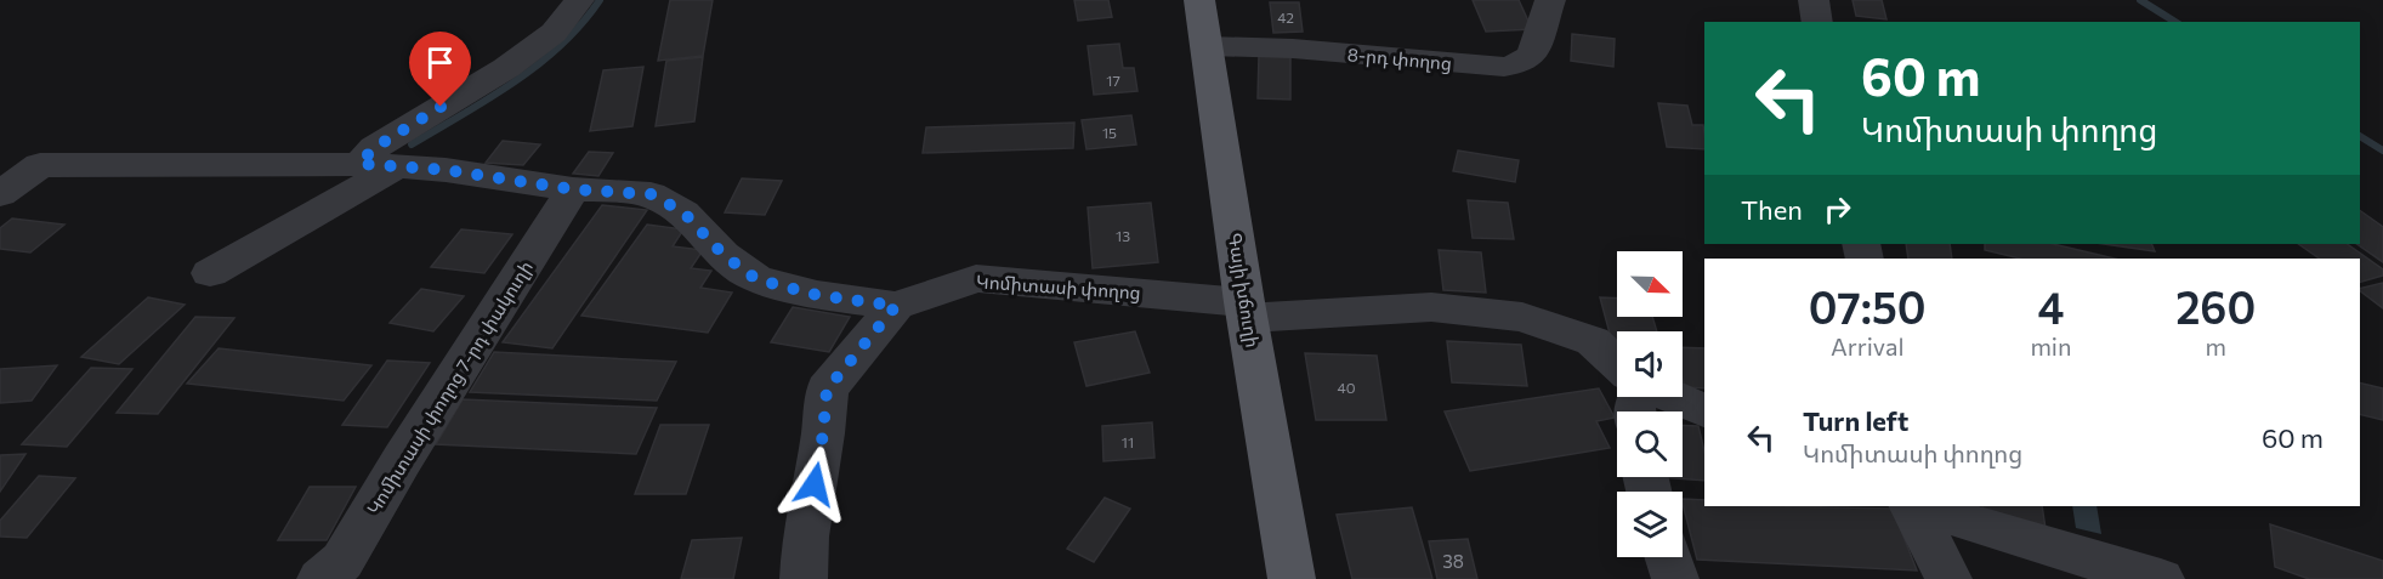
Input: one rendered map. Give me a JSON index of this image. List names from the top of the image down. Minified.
{"streets":{"main road":["Գայի խճուղի"],"street":["8-րդ փողոց","Կոմիտասի փողոց","Կոմիտասի փողոց 7-րդ փակուղի"]},"crossings":[["8-րդ փողոց","Գայի խճուղի"],["Կոմիտասի փողոց","Գայի խճուղի"],["Կոմիտասի փողոց","Կոմիտասի փողոց 7-րդ փակուղի"]],"house_numbers":["42","17","15","13","40","11","38"],"north":"bottom right","page":{"turn":["60 m","Կոմիտասի փողոց"],"then":"Then","eta":["07:50","Arrival","4","min","260","m"],"list":[{"name":"Turn left","note":"Կոմիտասի փողոց","value":"60 m"}]}}
